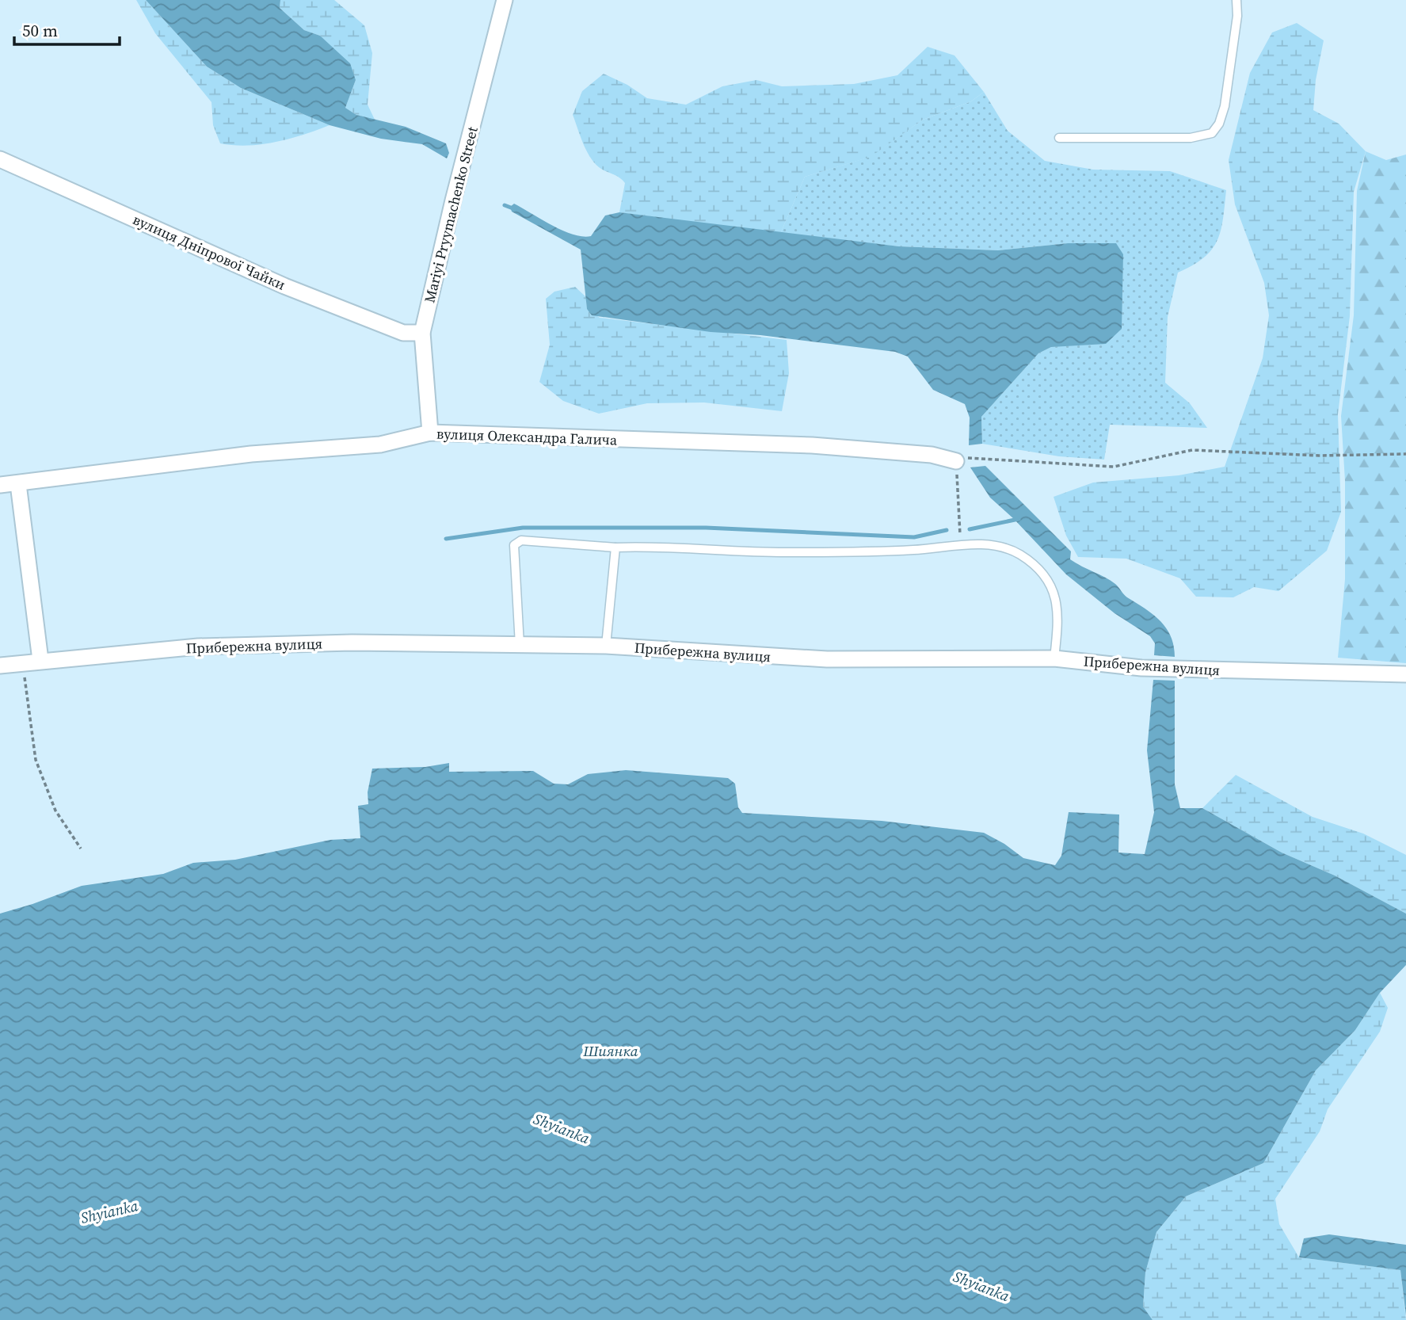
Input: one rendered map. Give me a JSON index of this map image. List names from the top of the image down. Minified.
{"streets":{"street":["Mariyi Pryymachenko Street","вулиця Дніпрової Чайки","вулиця Олександра Галича","Прибережна вулиця"]},"crossings":[["Mariyi Pryymachenko Street","вулиця Дніпрової Чайки"],["Mariyi Pryymachenko Street","вулиця Олександра Галича"]],"water":["Шиянка","Shyianka"],"scale_bar":"50 m"}
